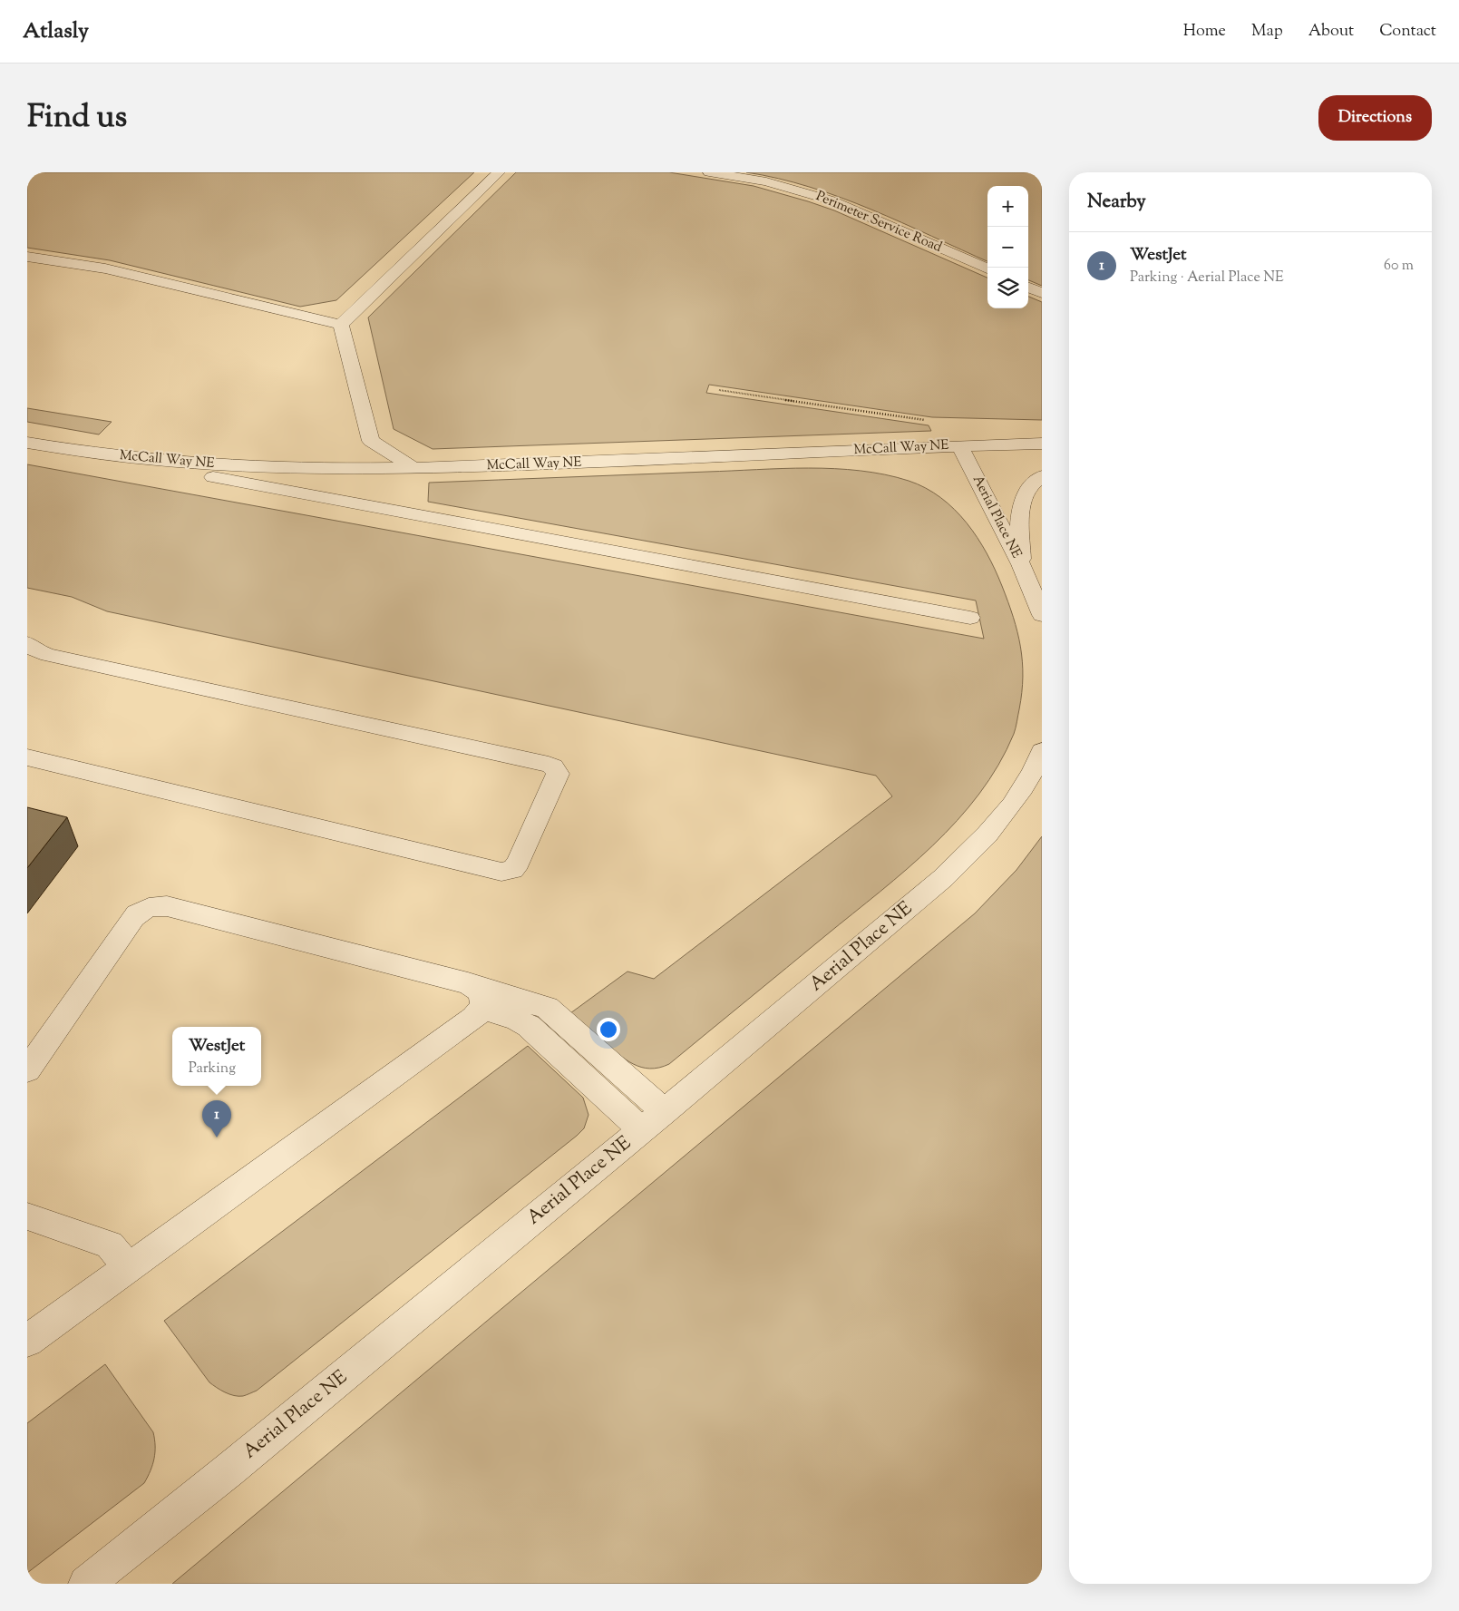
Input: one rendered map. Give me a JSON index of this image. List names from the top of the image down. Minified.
{"streets":{"street":["Perimeter Service Road","McCall Way NE","Aerial Place NE"]},"crossings":[["McCall Way NE","Aerial Place NE"]],"page":{"header":"Atlasly","nav":["Home","Map","About","Contact"],"title":"Find us","buttons":"Directions","heading":"Nearby","map_buttons":["+","−"],"list":[{"mark":"1","name":"WestJet","note":"Parking · Aerial Place NE","value":"60 m"}],"popup":["WestJet","Parking"],"pins":"1"}}
